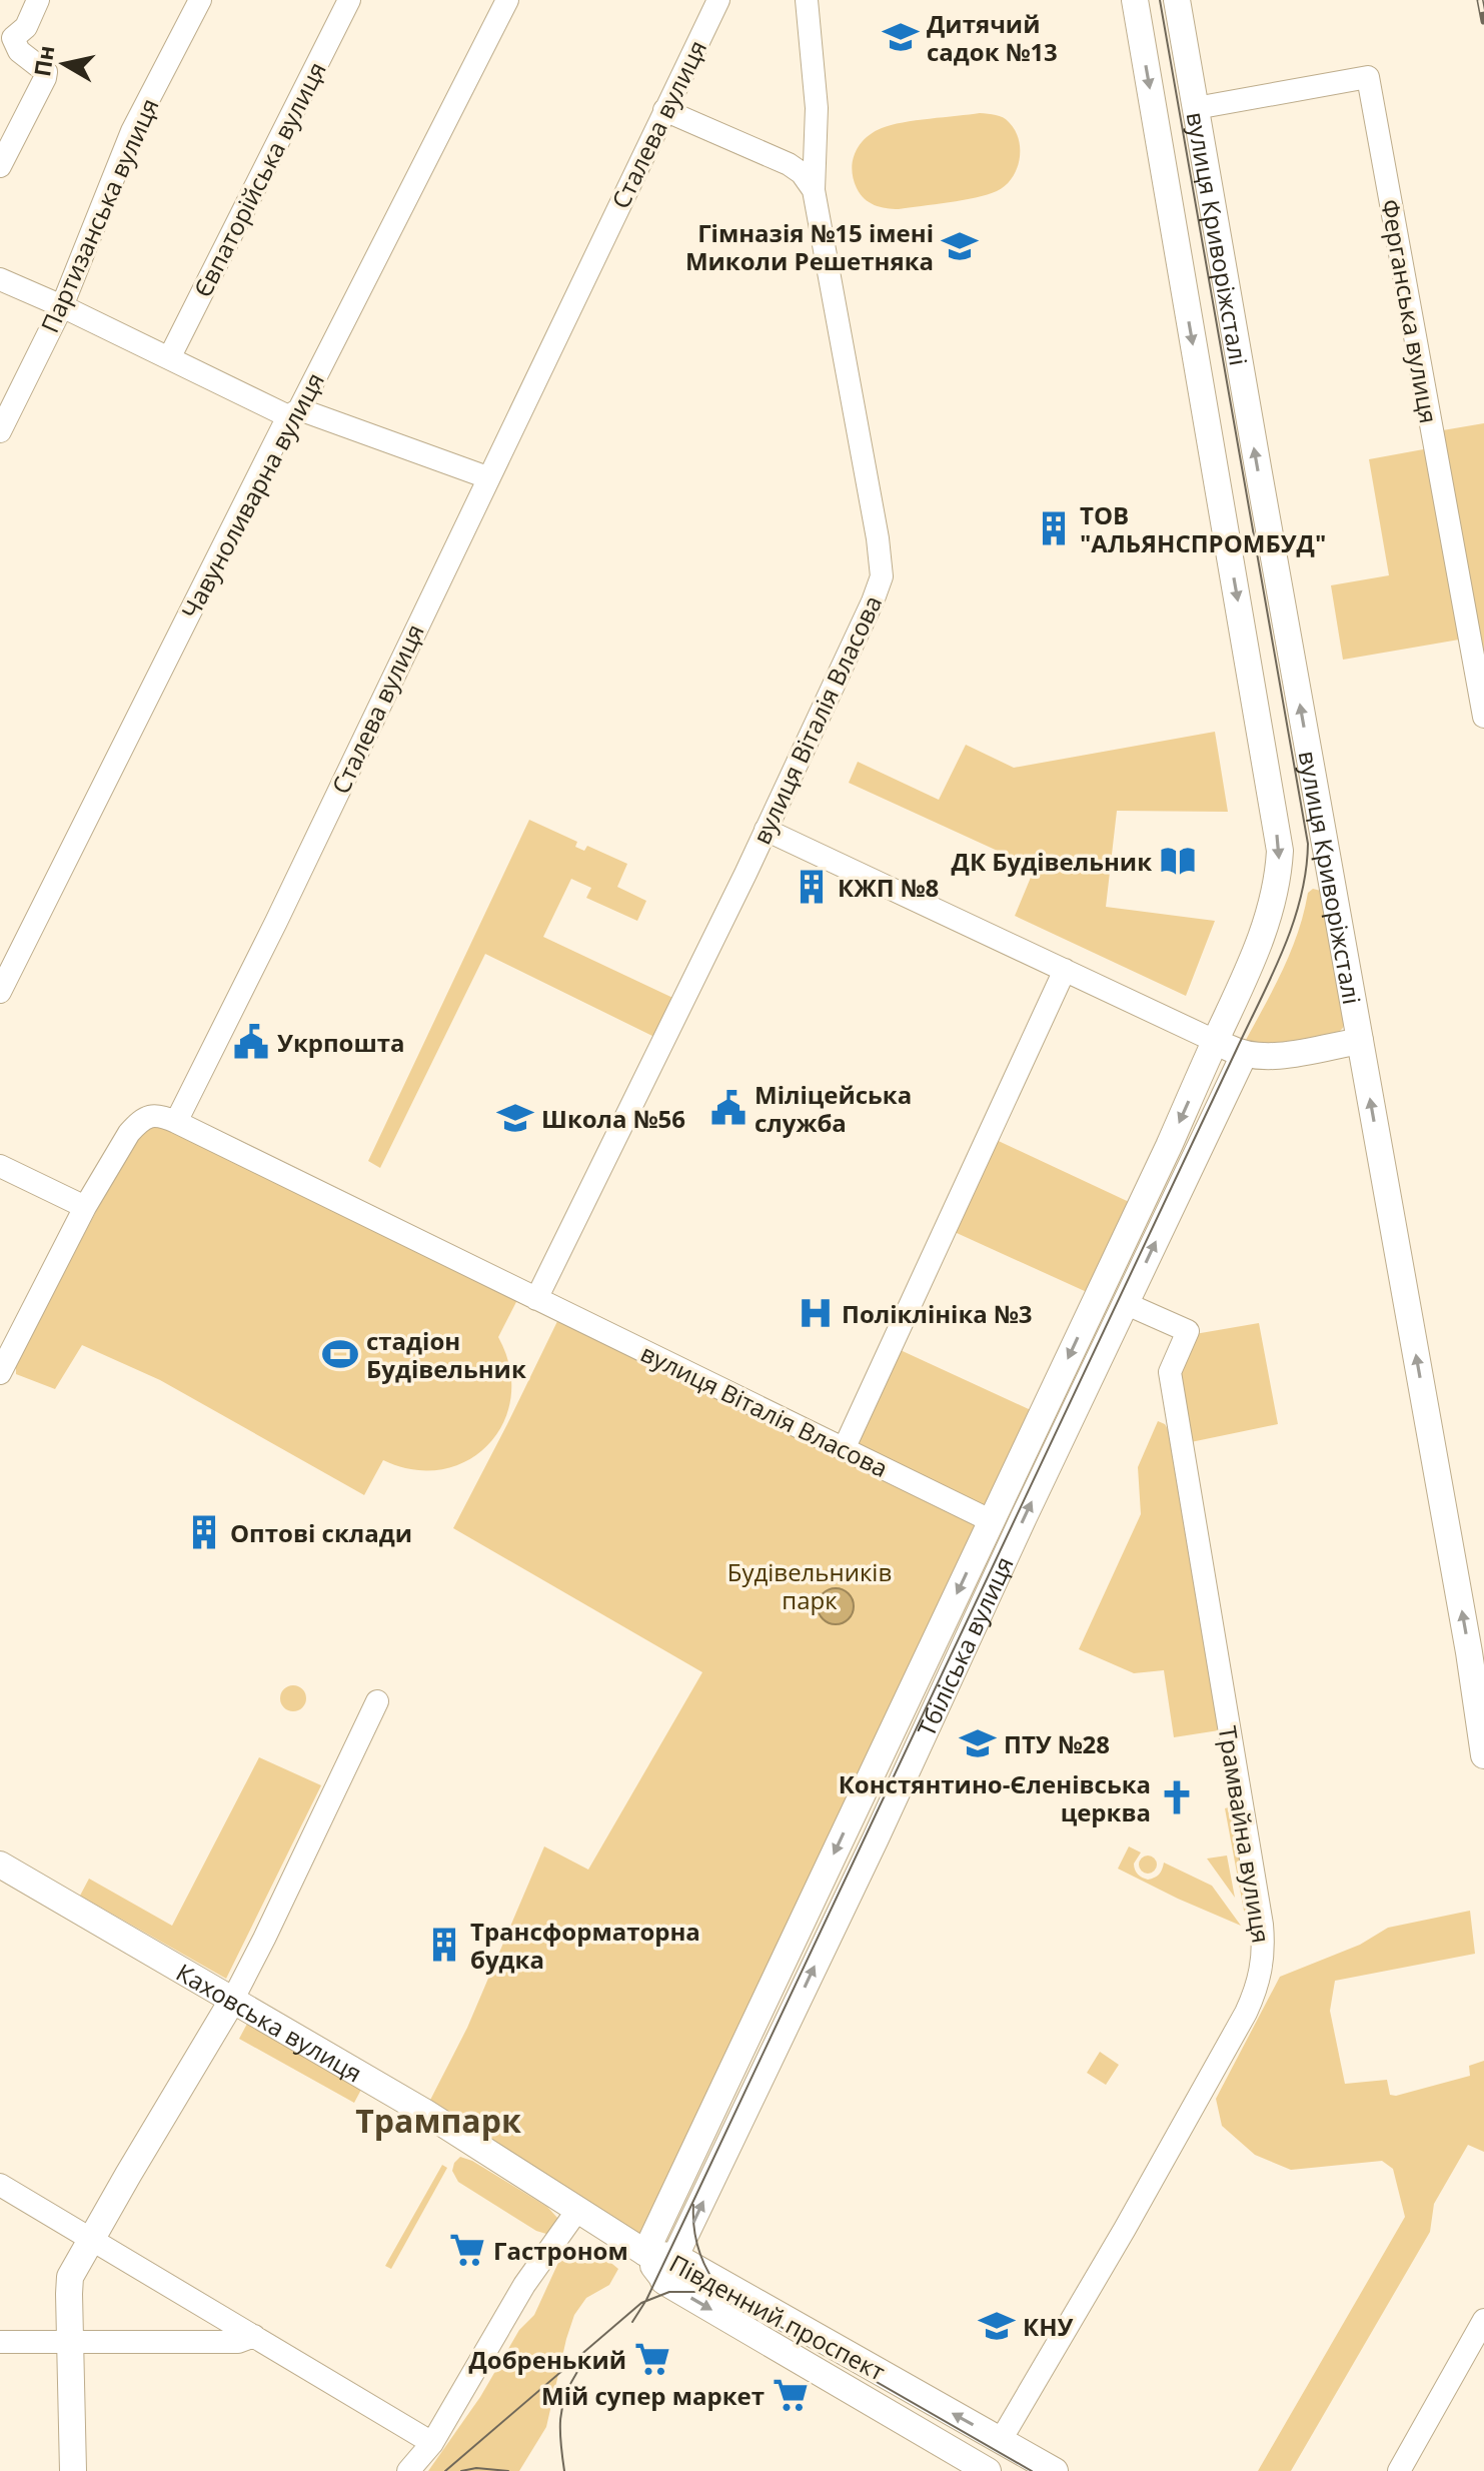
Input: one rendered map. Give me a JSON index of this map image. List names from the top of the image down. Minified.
{"streets":{"main road":["вулиця Криворіжсталі","Тбіліська вулиця","Каховська вулиця","Південний проспект"],"street":["Сталева вулиця","Євпаторійська вулиця","Партизанська вулиця","Ферганська вулиця","Чавуноливарна вулиця","вулиця Віталія Власова","Трамвайна вулиця"]},"crossings":[["Сталева вулиця","вулиця Віталія Власова"],["вулиця Криворіжсталі","Ферганська вулиця"],["вулиця Криворіжсталі","Тбіліська вулиця"],["вулиця Віталія Власова","Тбіліська вулиця"],["Тбіліська вулиця","Трамвайна вулиця"],["Тбіліська вулиця","Каховська вулиця"],["Тбіліська вулиця","Південний проспект"],["Трамвайна вулиця","Південний проспект"],["Каховська вулиця","Південний проспект"]],"districts":["Трампарк"],"parks":["Будівельників парк"],"places":{"school or university":["Дитячий садок №13","Гімназія №15 імені Миколи Решетняка","Школа №56","ПТУ №28","КНУ"],"building":["ТОВ \"АЛЬЯНСПРОМБУД\"","КЖП №8","Оптові склади","Трансформаторна будка"],"library":["ДК Будівельник"],"public building":["Укрпошта","Міліцейська служба"],"hospital":["Поліклініка №3"],"sports":["стадіон Будівельник"],"church":["Констянтино-Єленівська церква"],"supermarket":["Гастроном","Добренький","Мій супер маркет"]},"north":"left"}
